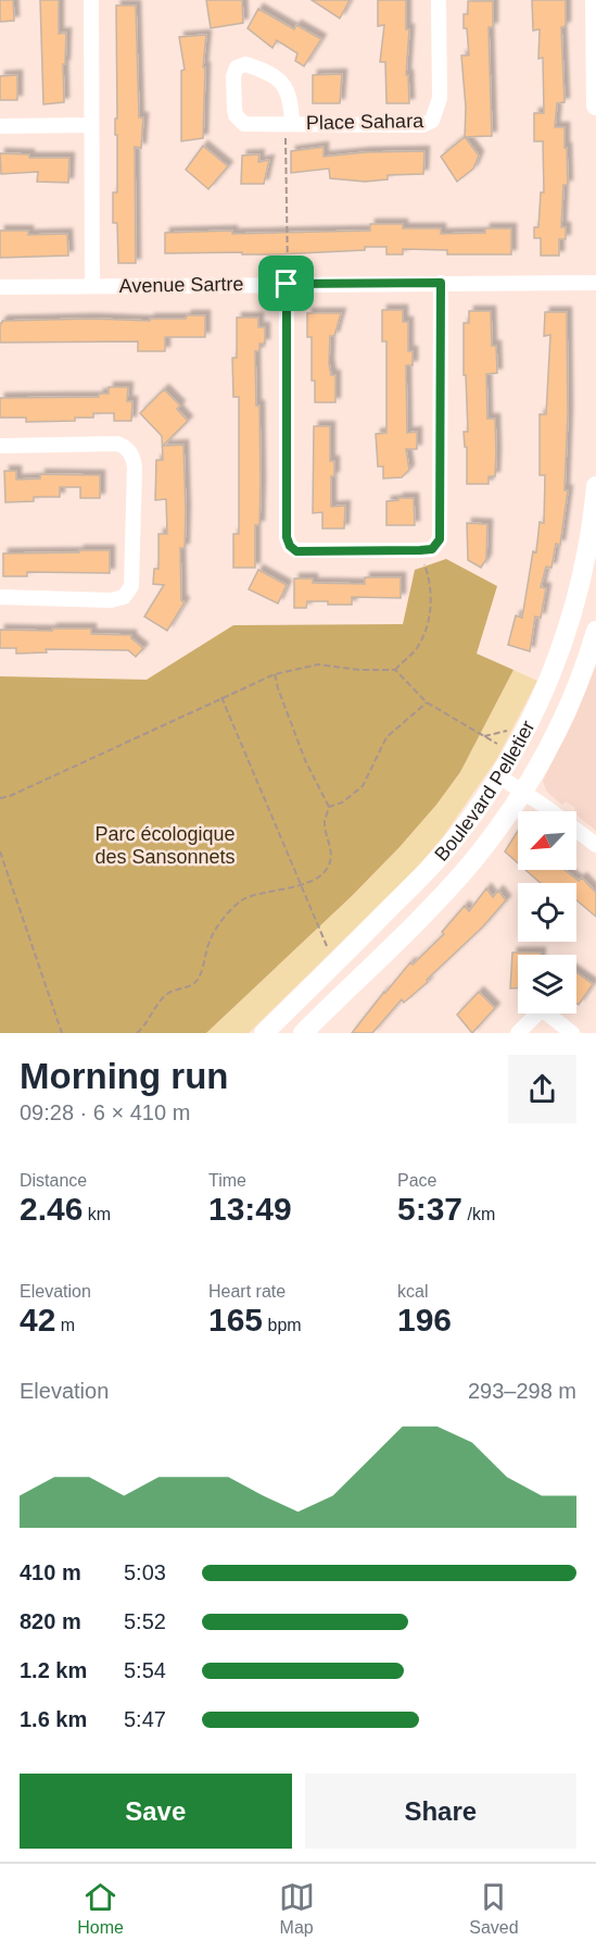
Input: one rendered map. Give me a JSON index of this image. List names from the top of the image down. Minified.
{"streets":{"street":["Place Sahara","Avenue Sartre","Boulevard Pelletier"]},"parks":["Parc écologique des Sansonnets"],"north":"bottom left","page":{"heading":["Morning run","09:28 · 6 × 410 m"],"stats":[["Distance","2.46 km"],["Time","13:49"],["Pace","5:37 /km"],["Elevation","42 m"],["Heart rate","165 bpm"],["kcal","196"]],"chart":["Elevation","293–298 m"],"list":[{"name":"410 m","note":"5:03"},{"name":"820 m","note":"5:52"},{"name":"1.2 km","note":"5:54"},{"name":"1.6 km","note":"5:47"}],"buttons":["Save","Share"],"tabs":["Home","Map","Saved"]}}
